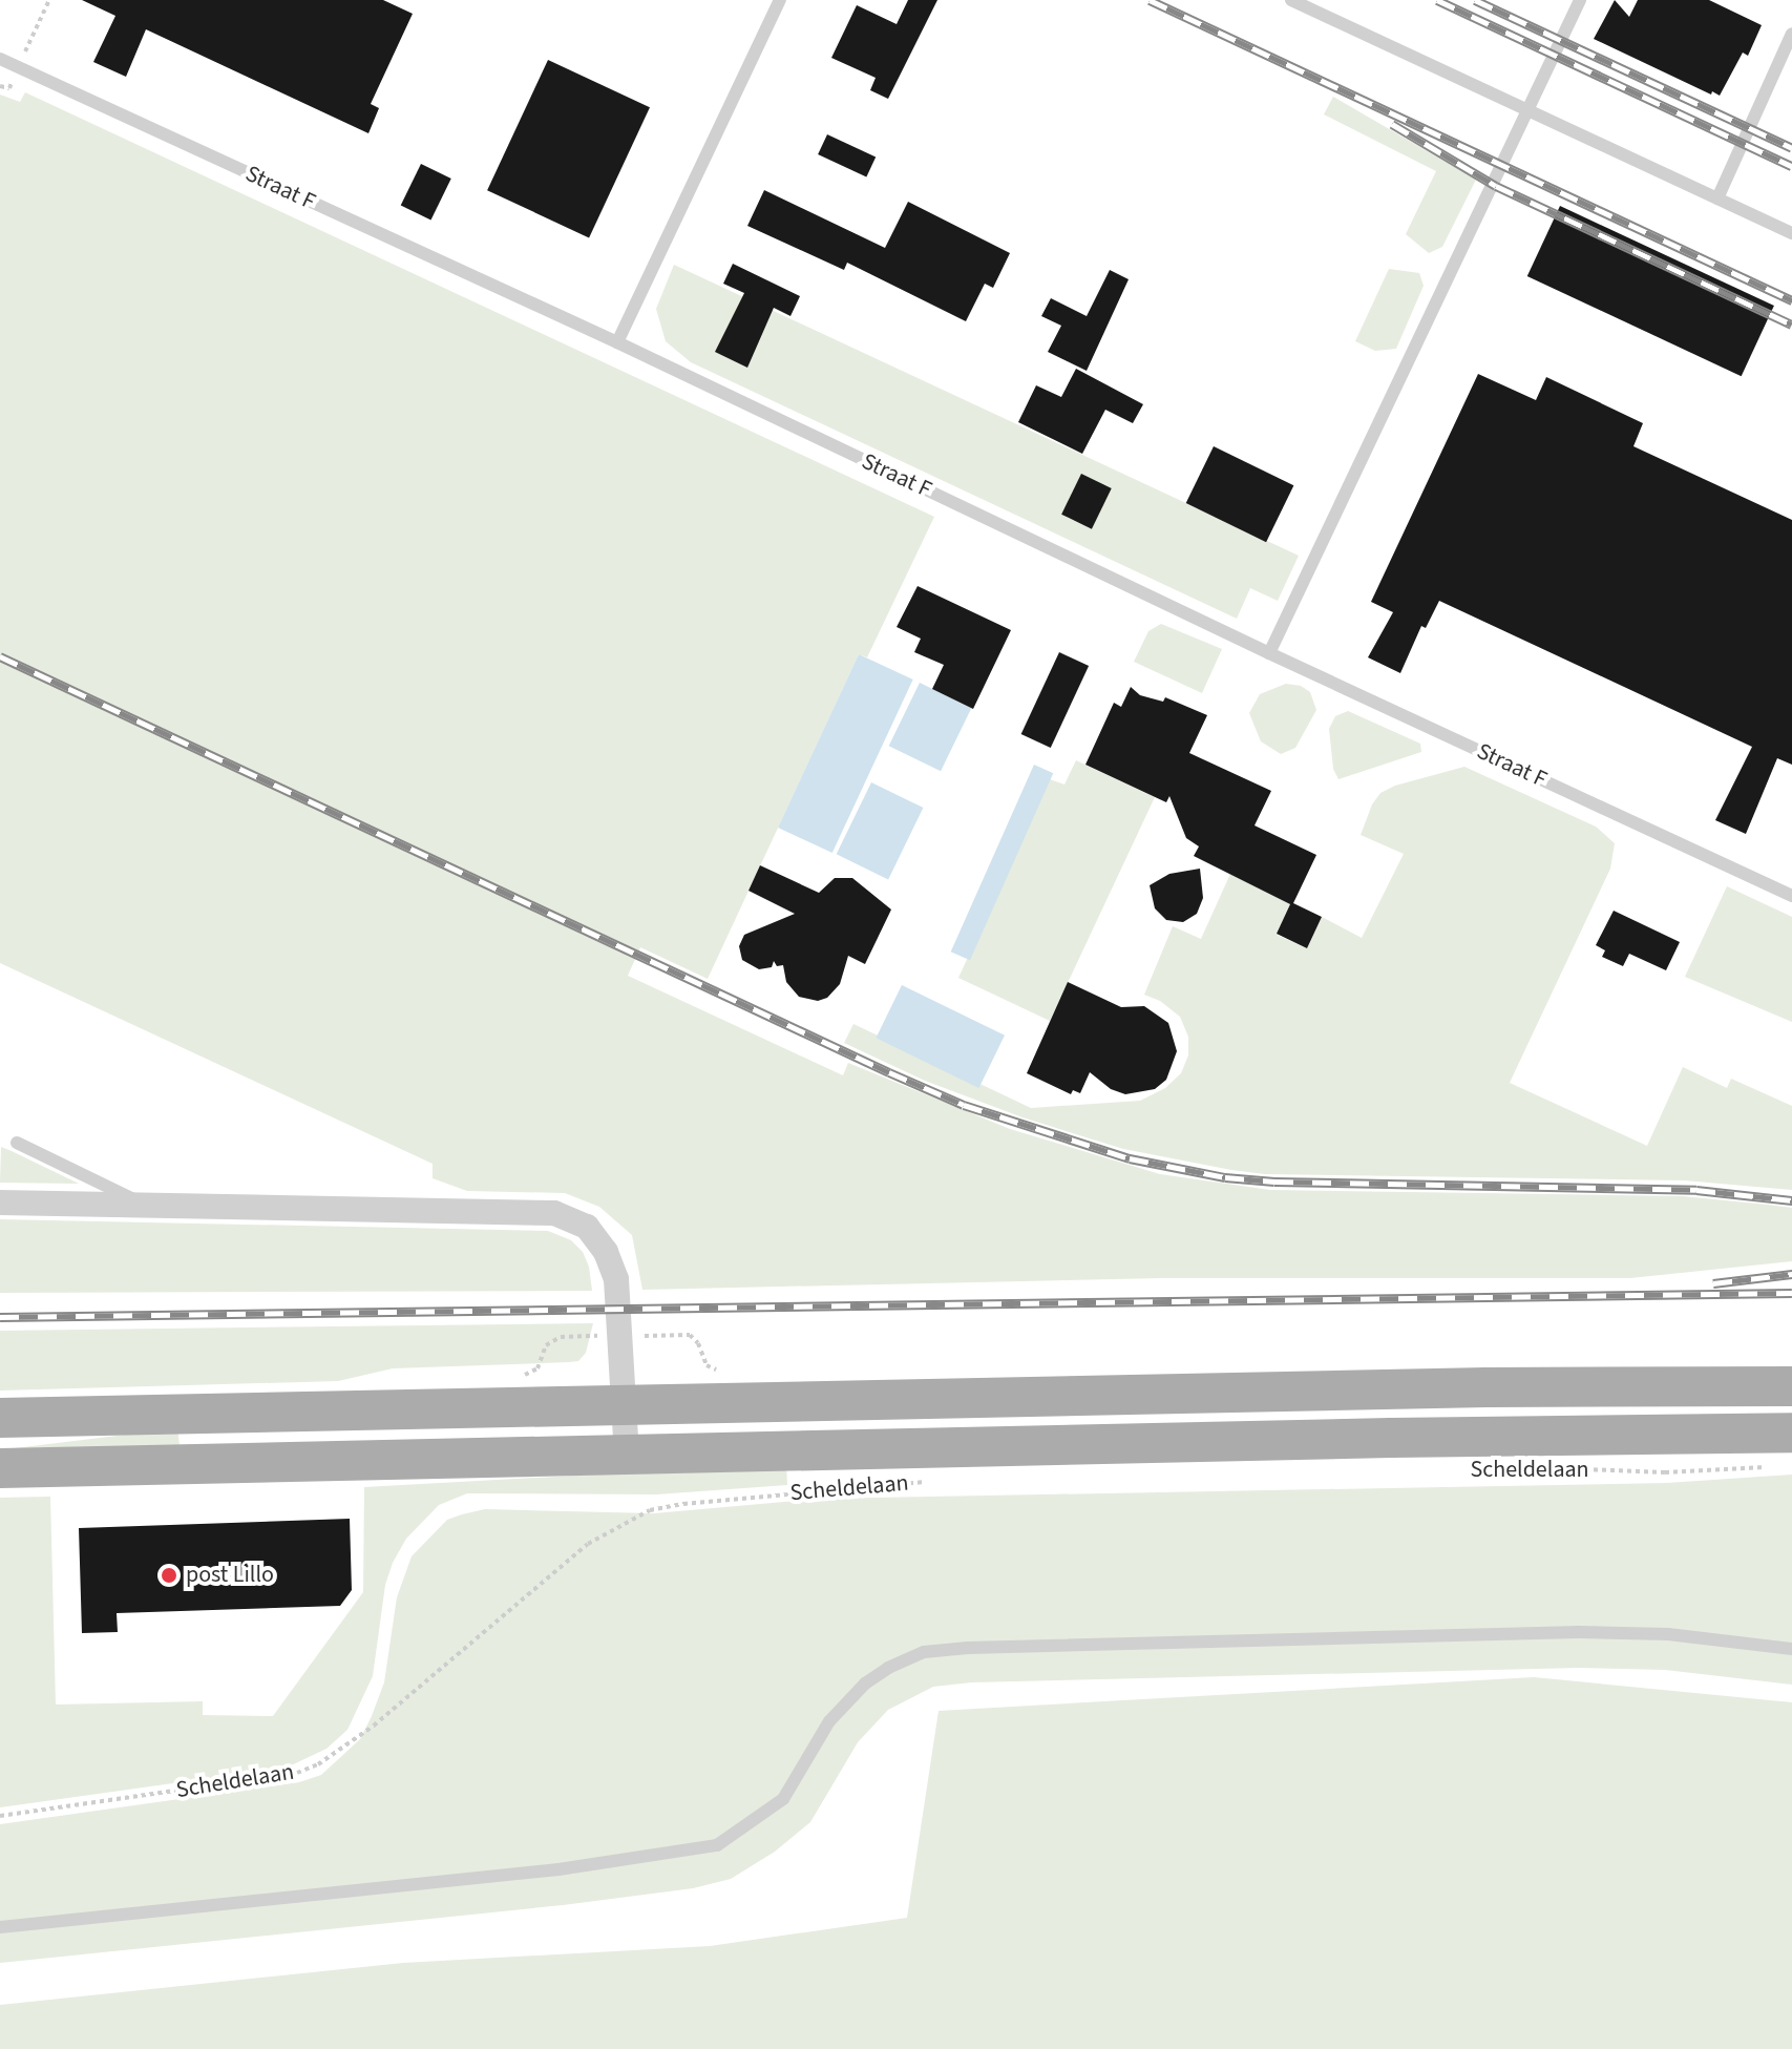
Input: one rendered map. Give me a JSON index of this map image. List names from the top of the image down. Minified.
{"streets":{"main road":["Scheldelaan"],"lane":["Straat F"]},"places":["post Lillo"]}
